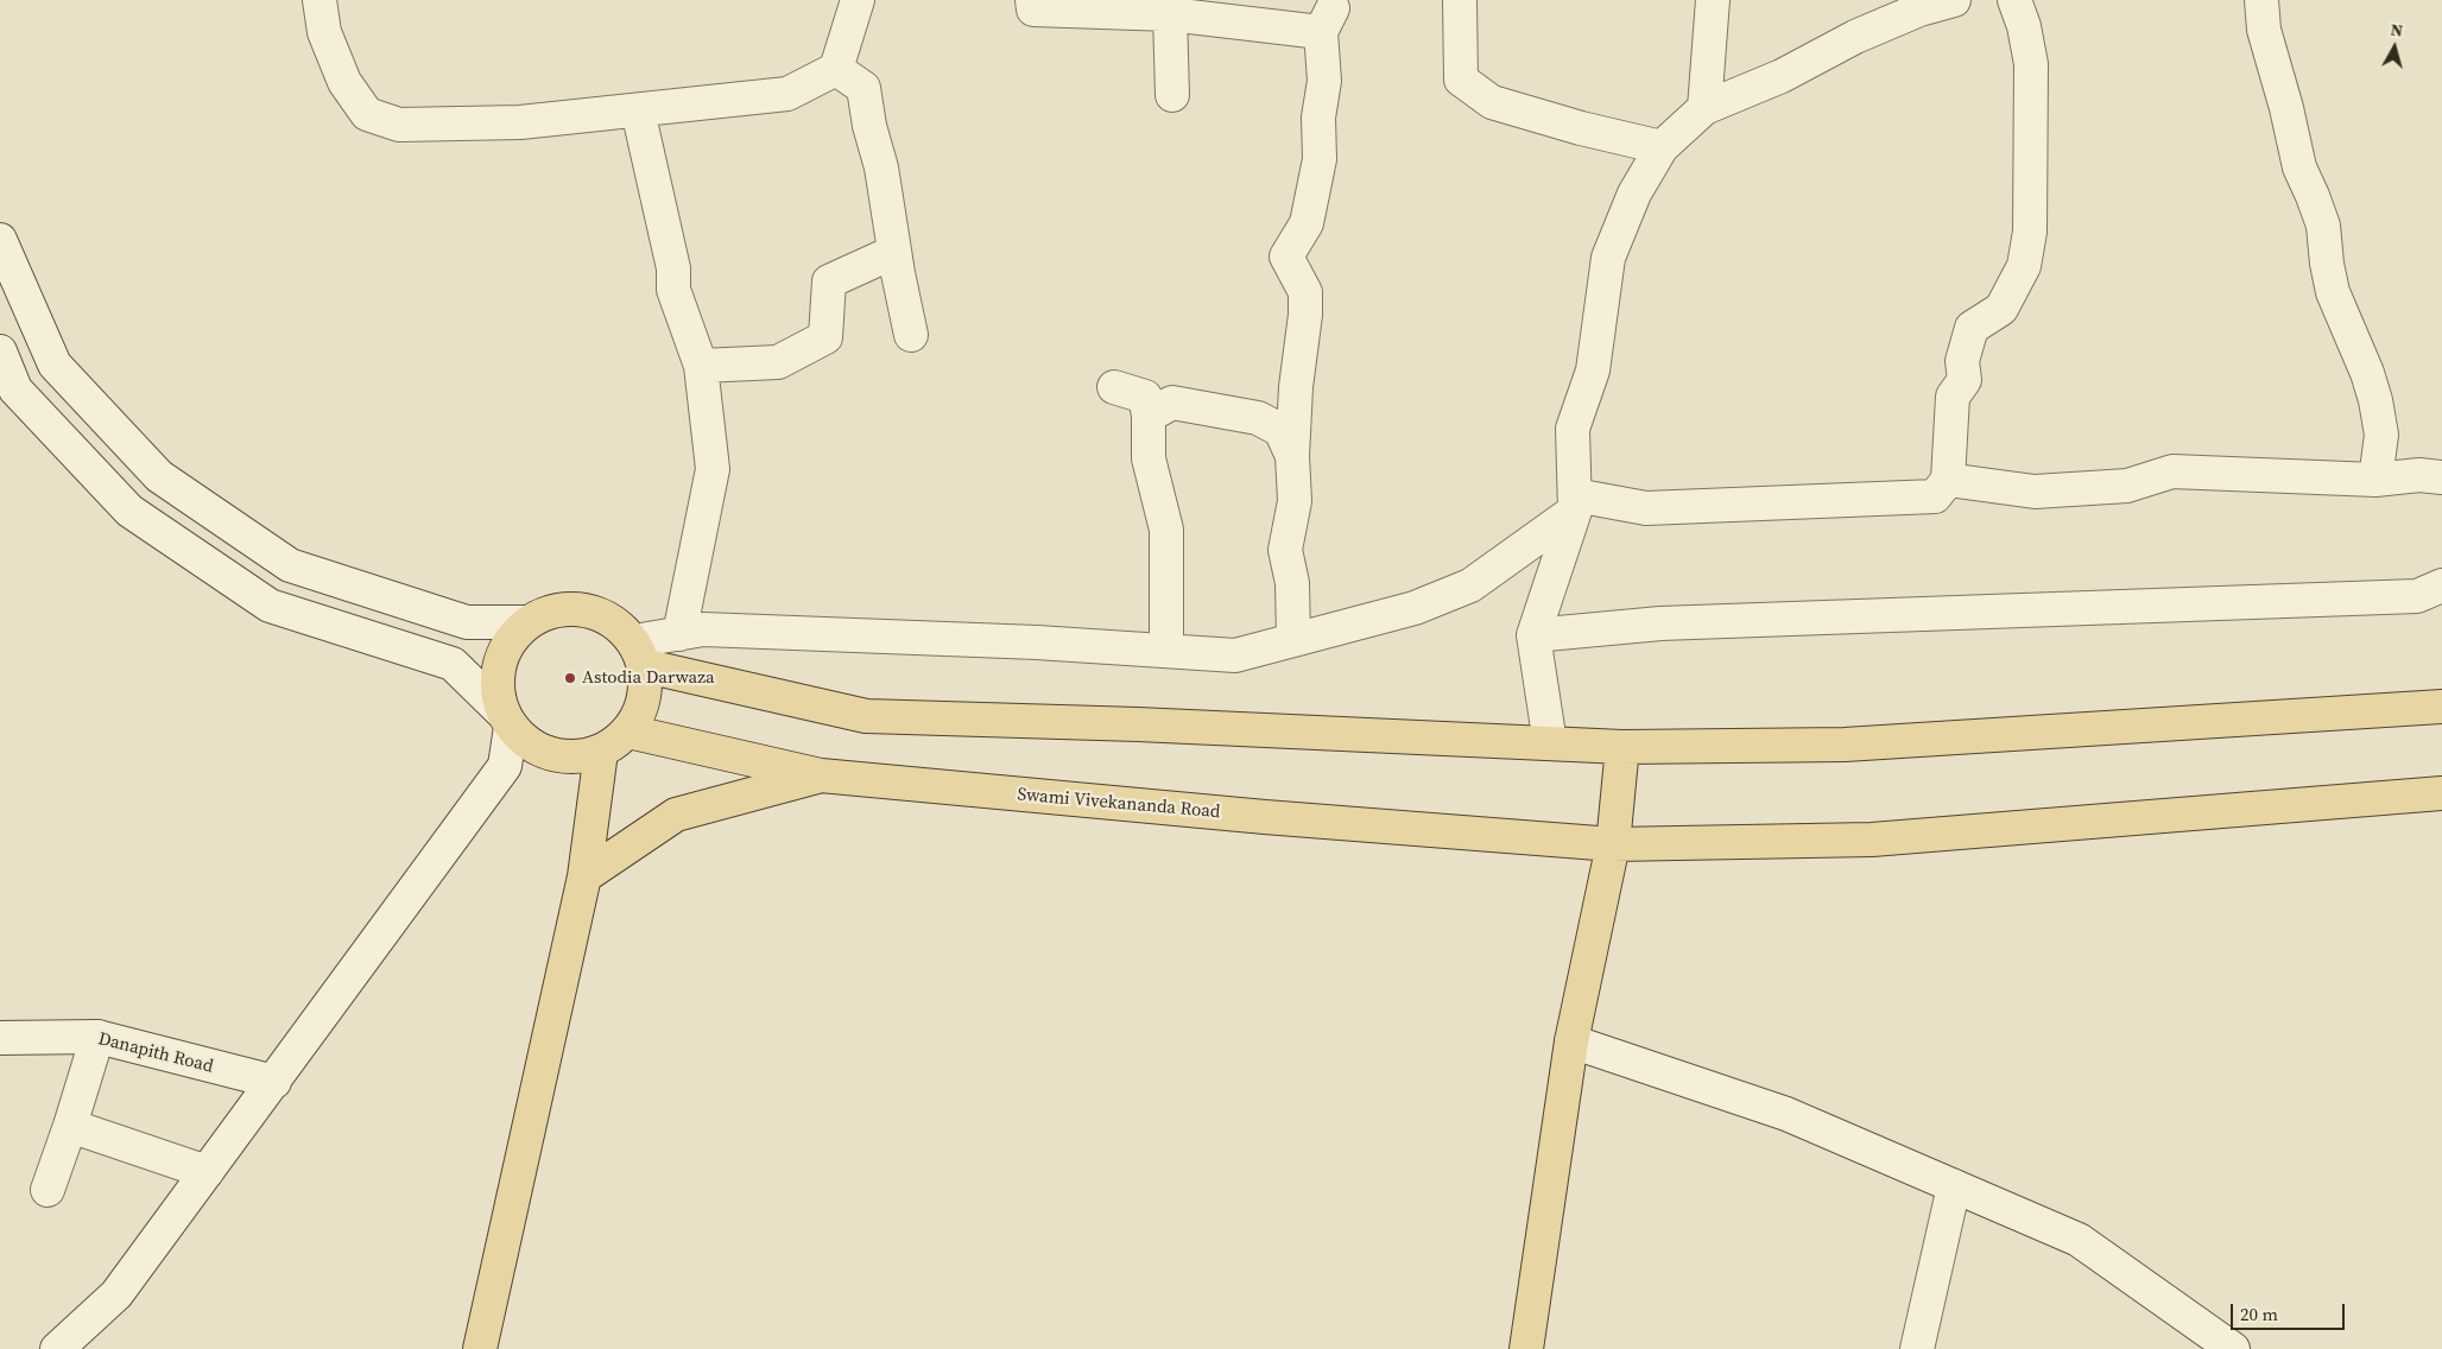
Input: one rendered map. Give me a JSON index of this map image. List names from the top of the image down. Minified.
{"streets":{"main road":["Swami Vivekananda Road"],"street":["Danapith Road"]},"places":["Astodia Darwaza"],"scale_bar":"20 m","north":"top"}
